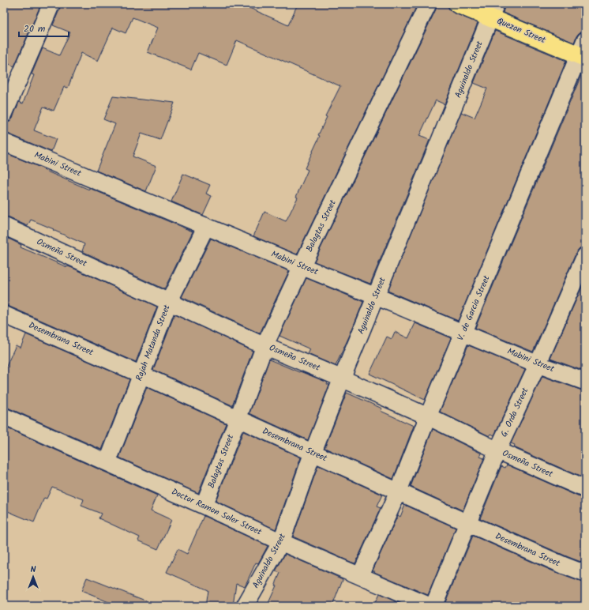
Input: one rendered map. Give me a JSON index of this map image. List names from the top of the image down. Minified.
{"streets":{"main road":["Quezon Street"],"street":["Aguinaldo Street","Mabini Street","Balagtas Street","Osmeña Street","V. de Garcia Street","Desembrana Street","Rajah Matanda Street","G. Orda Street","Doctor Ramon Soler Street"]},"crossings":[["Quezon Street","Aguinaldo Street"],["Quezon Street","V. de Garcia Street"],["Aguinaldo Street","Mabini Street"],["Aguinaldo Street","Osmeña Street"],["Aguinaldo Street","Desembrana Street"],["Aguinaldo Street","Doctor Ramon Soler Street"],["Mabini Street","Balagtas Street"],["Mabini Street","V. de Garcia Street"],["Mabini Street","Rajah Matanda Street"],["Mabini Street","G. Orda Street"],["Balagtas Street","Osmeña Street"],["Balagtas Street","Desembrana Street"],["Balagtas Street","Doctor Ramon Soler Street"],["Osmeña Street","V. de Garcia Street"],["Osmeña Street","Rajah Matanda Street"],["Osmeña Street","G. Orda Street"],["V. de Garcia Street","Desembrana Street"],["V. de Garcia Street","Doctor Ramon Soler Street"],["Desembrana Street","Rajah Matanda Street"],["Desembrana Street","G. Orda Street"],["Rajah Matanda Street","Doctor Ramon Soler Street"]],"scale_bar":"20 m","north":"top"}
